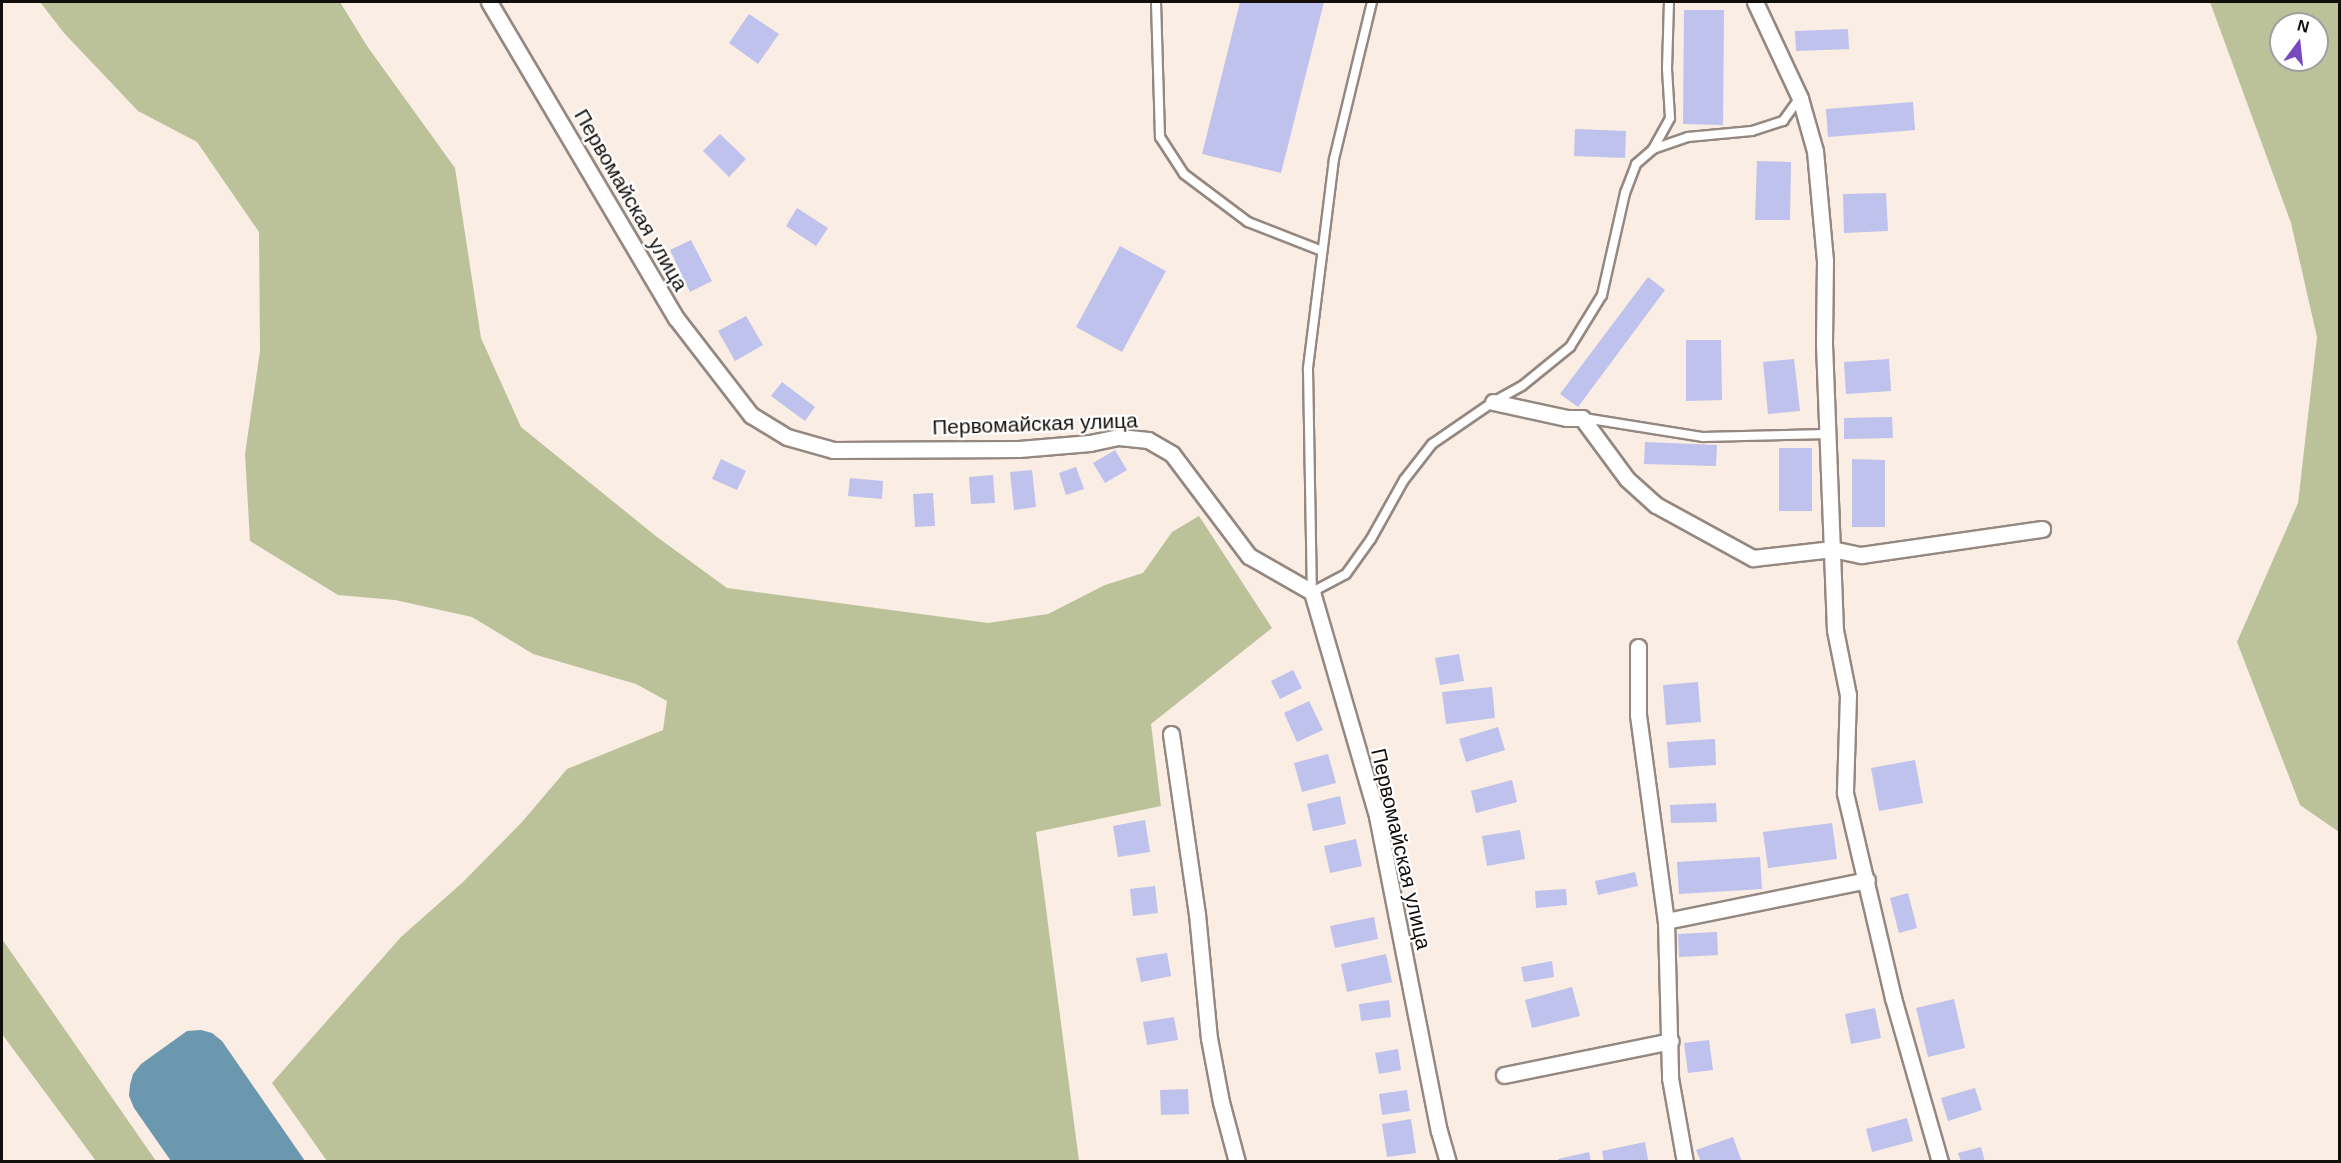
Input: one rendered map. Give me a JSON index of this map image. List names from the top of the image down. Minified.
{"streets":{"street":["Первомайская улица"]},"north":"top"}
